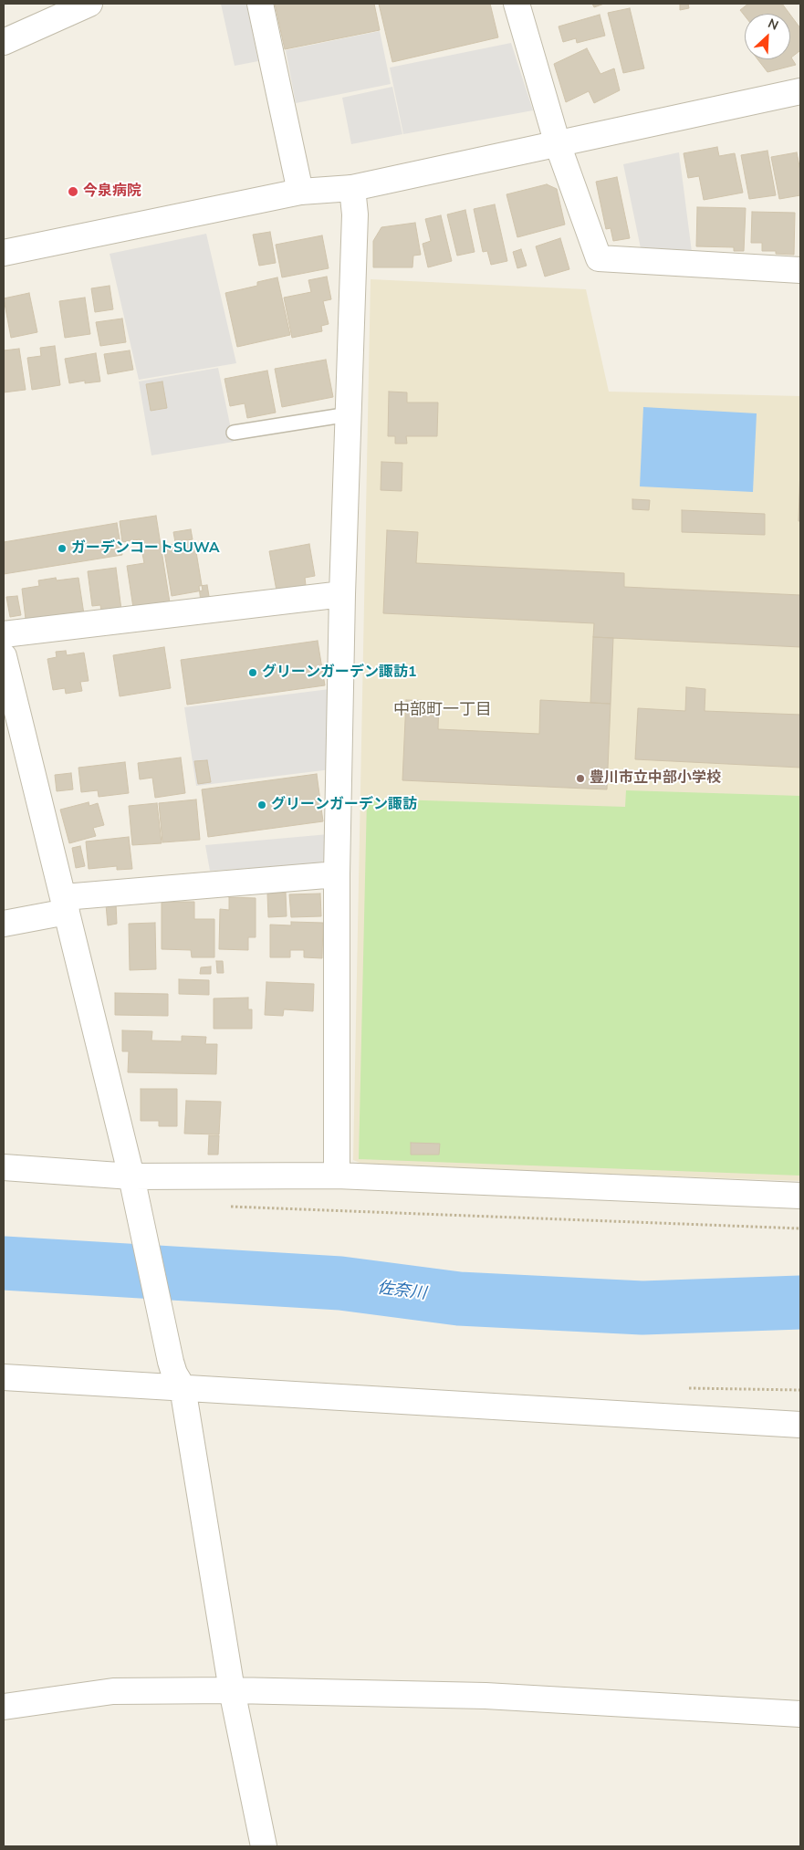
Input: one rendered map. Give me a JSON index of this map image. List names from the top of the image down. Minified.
{"districts":["中部町一丁目"],"water":["佐奈川"],"places":["今泉病院","ガーデンコートSUWA","グリーンガーデン諏訪1","豊川市立中部小学校","グリーンガーデン諏訪"],"north":"top right"}
